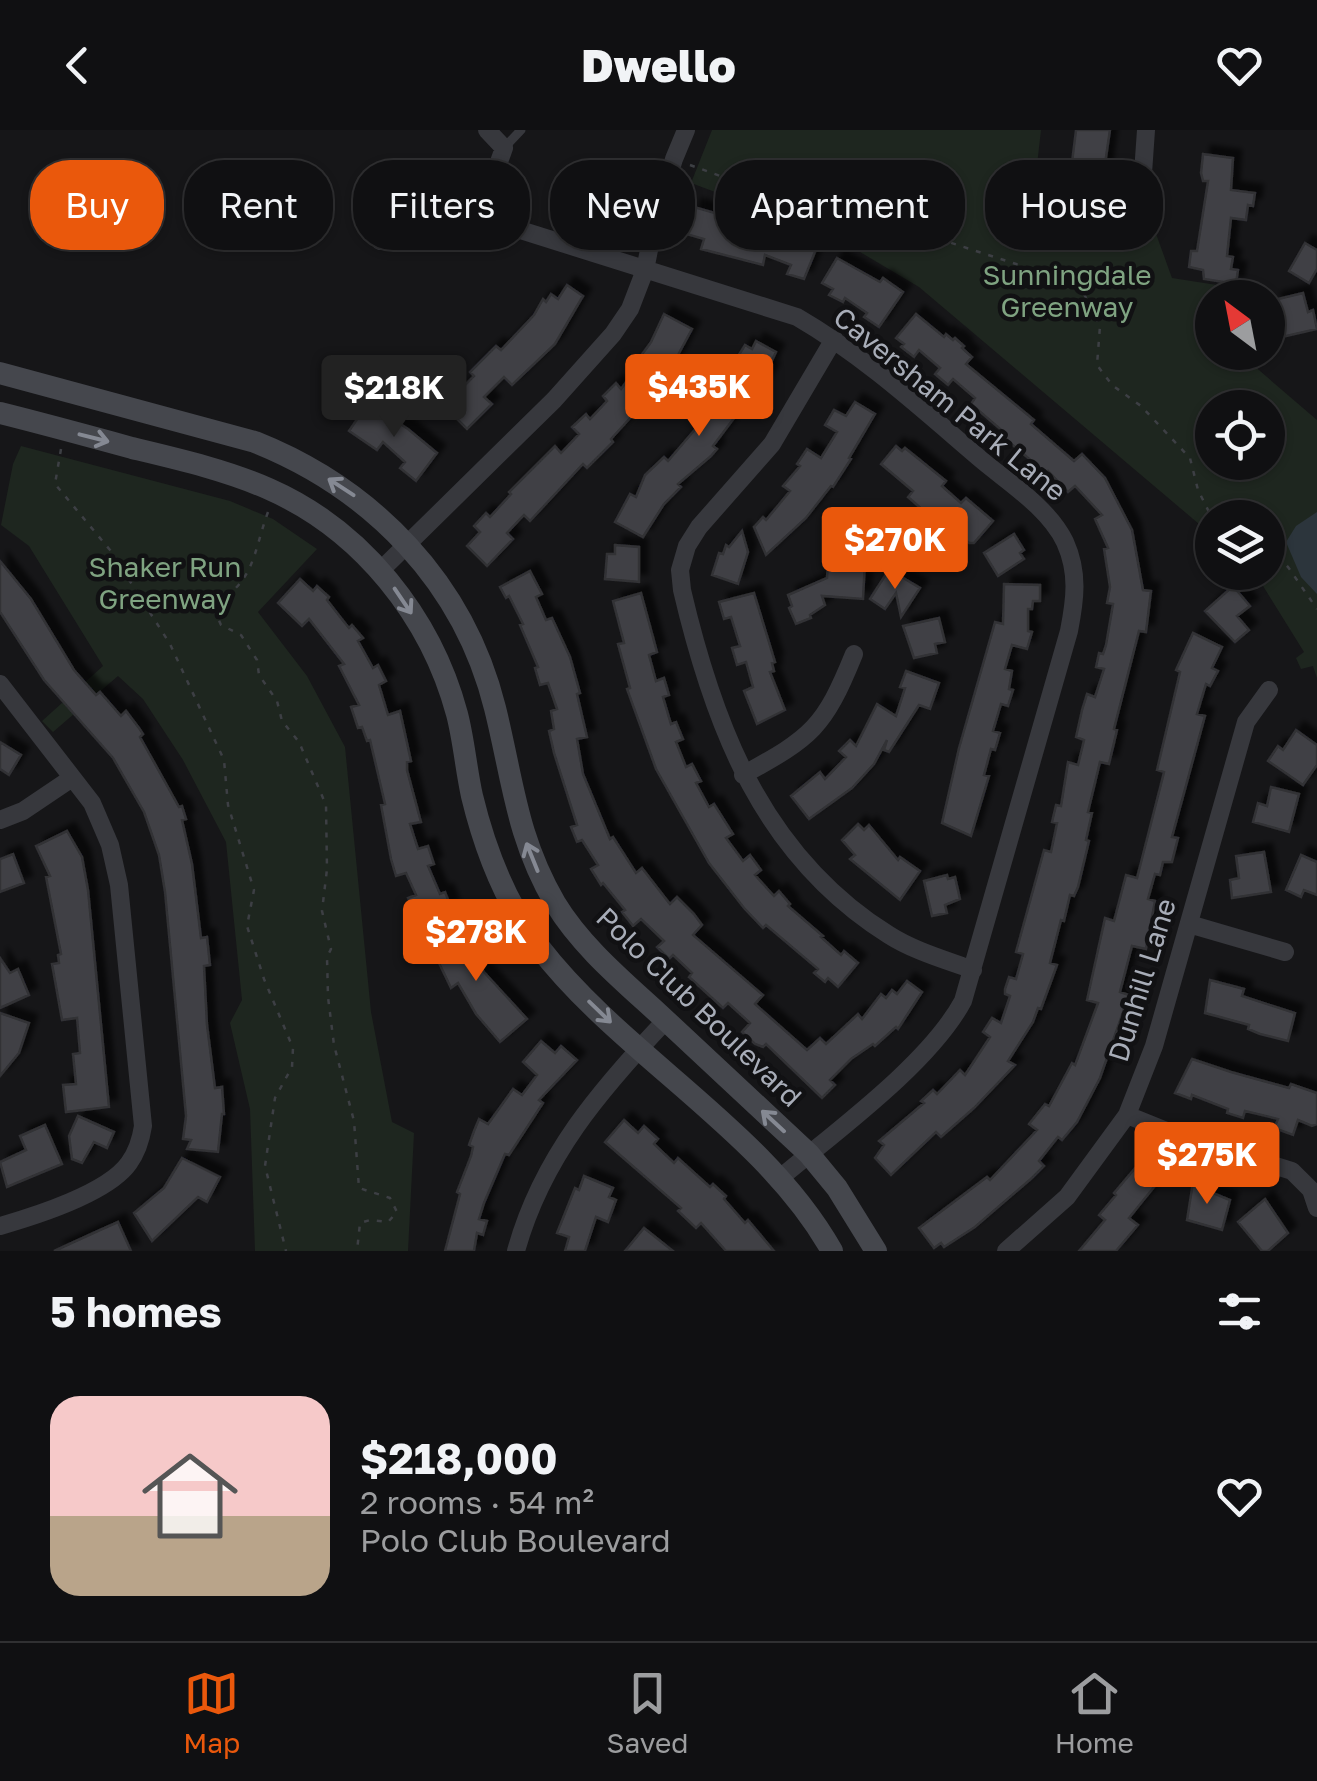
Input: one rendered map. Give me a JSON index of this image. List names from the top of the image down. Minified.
{"streets":{"street":["Caversham Park Lane","Dunhill Lane","Polo Club Boulevard"]},"crossings":[["Caversham Park Lane","Polo Club Boulevard"]],"parks":["Sunningdale Greenway","Shaker Run Greenway"],"north":"top left","page":{"header":"Dwello","chip":["Buy","Rent","Filters","New","Apartment","House"],"price":["$435K","$218K","$270K","$278K","$275K"],"heading":"5 homes","list":[{"name":"$218,000","note":"2 rooms · 54 m² · Polo Club Boulevard"}],"tabs":["Map","Saved","Home"]}}
